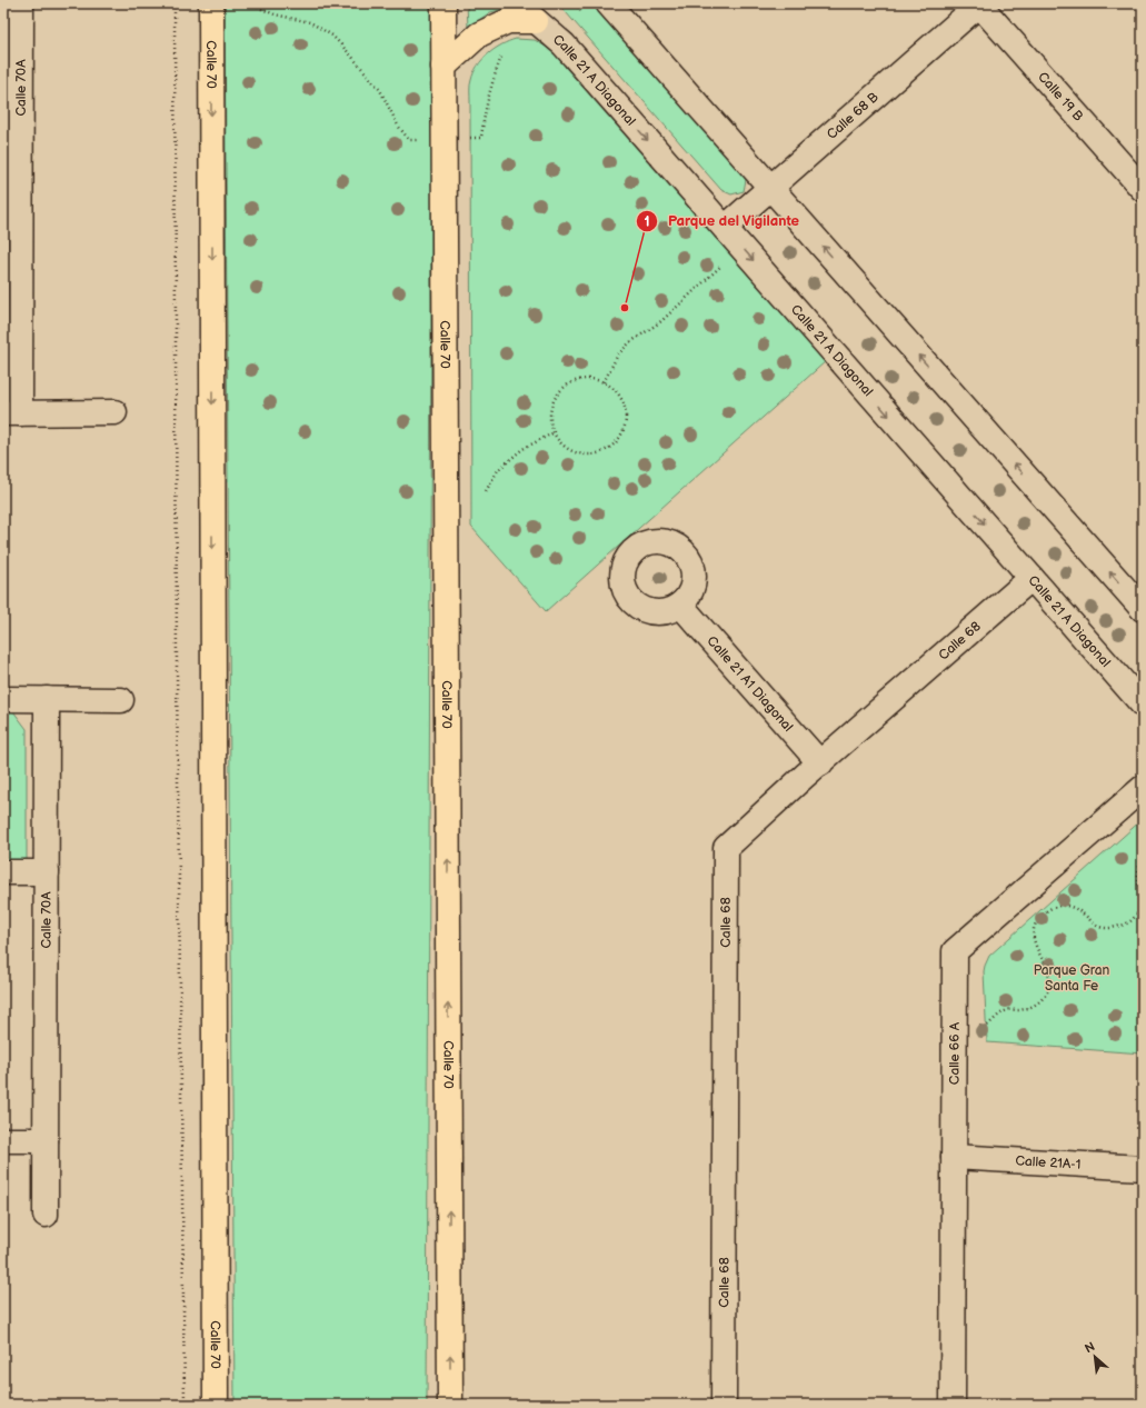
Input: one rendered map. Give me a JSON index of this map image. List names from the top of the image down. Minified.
{"streets":{"main road":["Calle 70"],"street":["Calle 21 A Diagonal","Calle 70A","Calle 19 B","Calle 68 B","Calle 68","Calle 21 A1 Diagonal","Calle 66 A","Calle 21A-1"]},"crossings":[["Calle 21 A Diagonal","Calle 68 B"],["Calle 21 A Diagonal","Calle 68"],["Calle 19 B","Calle 68 B"],["Calle 68","Calle 21 A1 Diagonal"],["Calle 66 A","Calle 21A-1"]],"parks":["Parque Gran Santa Fe"],"places":["Parque del Vigilante"],"north":"top left"}
